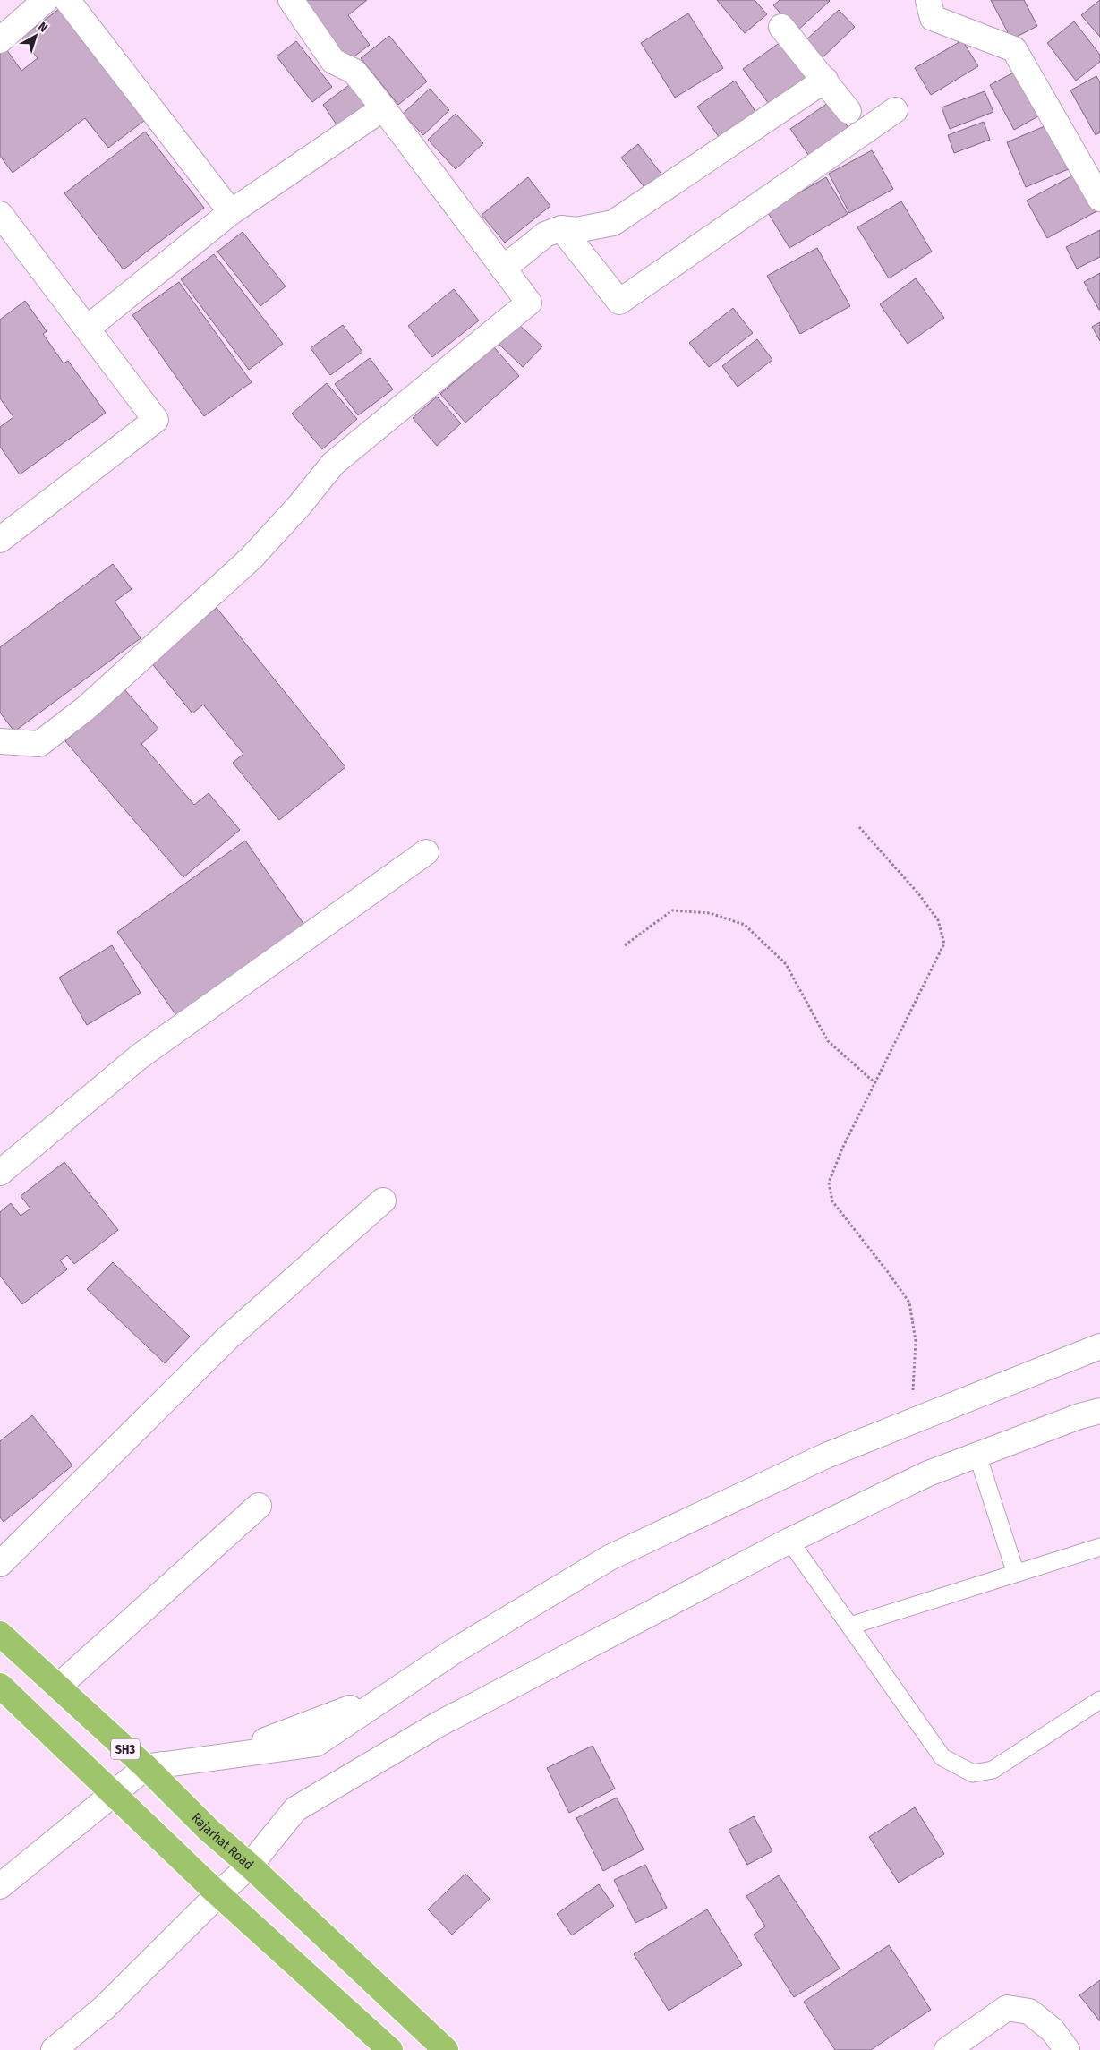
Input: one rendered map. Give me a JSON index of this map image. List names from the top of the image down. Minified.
{"streets":{"main road":["SH3","Rajarhat Road"]},"north":"top right"}
